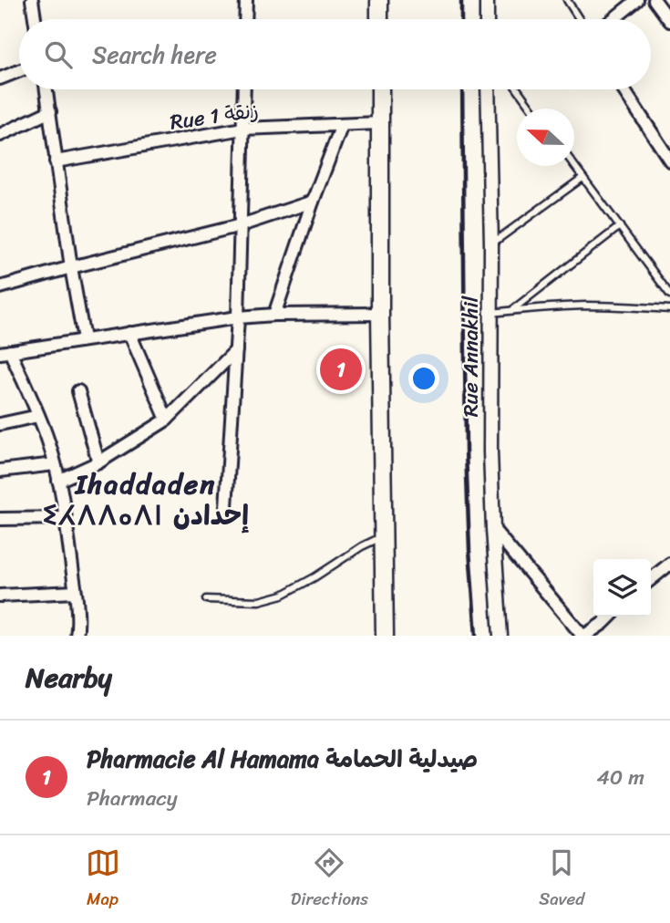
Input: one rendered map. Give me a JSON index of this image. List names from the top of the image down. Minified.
{"streets":{"street":["Rue 1 زنقة","Rue Annakhil"]},"districts":["Ihaddaden ⵉⵃⴷⴷⴰⴷⵏ إحدادن"],"north":"left","page":{"search":"Search here","pins":"1","heading":"Nearby","list":[{"mark":"1","name":"Pharmacie Al Hamama صيدلية الحمامة","note":"Pharmacy","value":"40 m"}],"nav":["Map","Directions","Saved"]}}
